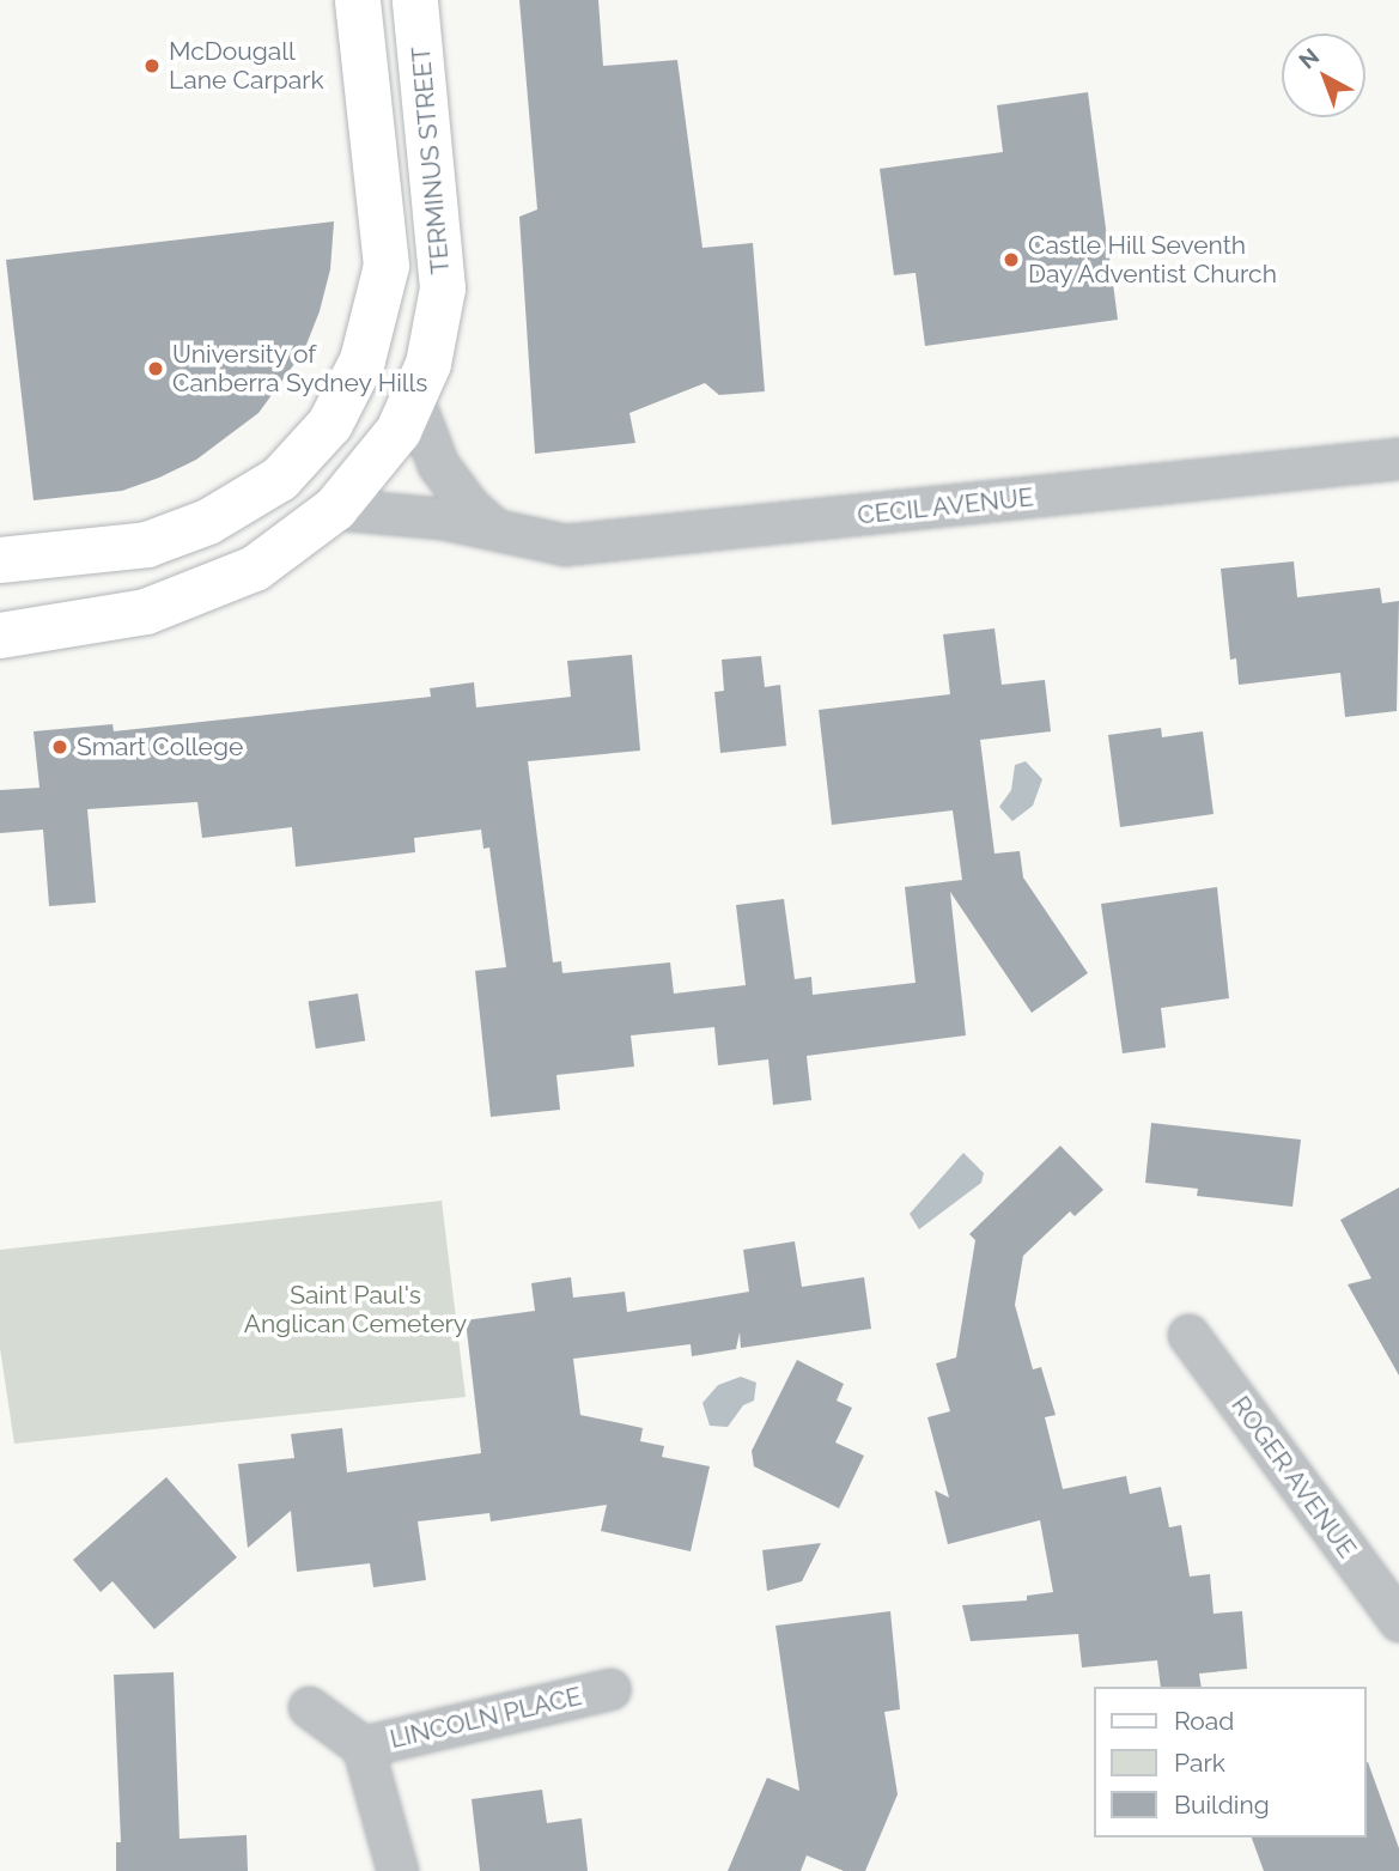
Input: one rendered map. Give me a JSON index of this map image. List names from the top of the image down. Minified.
{"streets":{"main road":["TERMINUS STREET"],"street":["CECIL AVENUE","ROGER AVENUE","LINCOLN PLACE"]},"crossings":[["TERMINUS STREET","CECIL AVENUE"]],"parks":["Saint Paul's Anglican Cemetery"],"places":["McDougall Lane Carpark","Castle Hill Seventh Day Adventist Church","University of Canberra Sydney Hills","Smart College"],"legend":["Road","Park","Building"],"north":"top left"}
